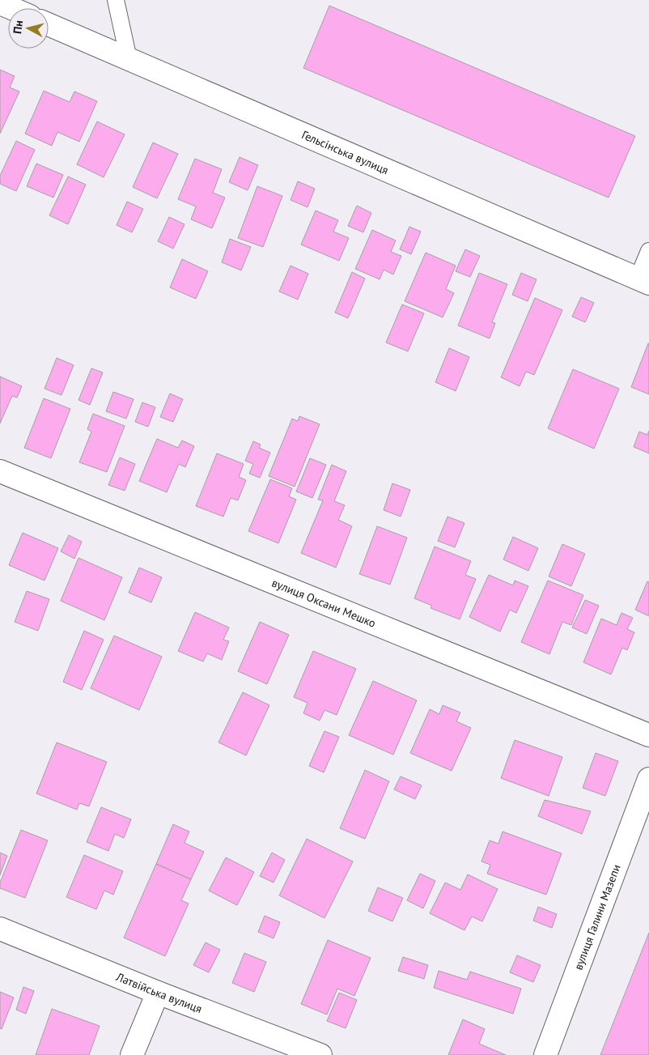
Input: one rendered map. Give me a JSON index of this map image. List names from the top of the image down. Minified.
{"streets":{"street":["Гельсінська вулиця","вулиця Оксани Мешко","вулиця Галини Мазепи","Латвійська вулиця"]},"north":"left"}
